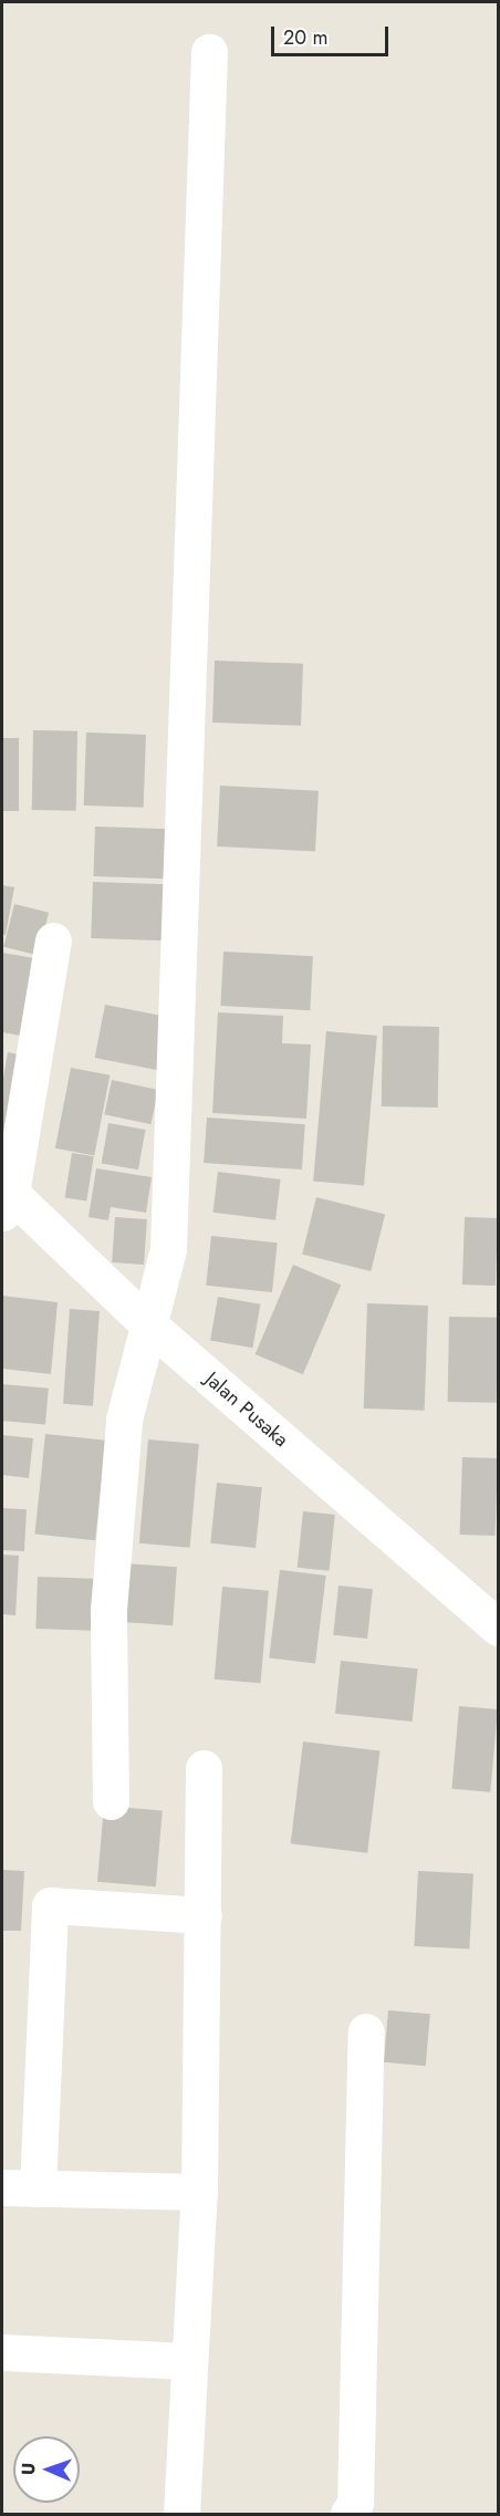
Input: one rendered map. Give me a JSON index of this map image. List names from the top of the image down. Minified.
{"streets":{"street":["Jalan Pusaka"]},"scale_bar":"20 m","north":"left"}
